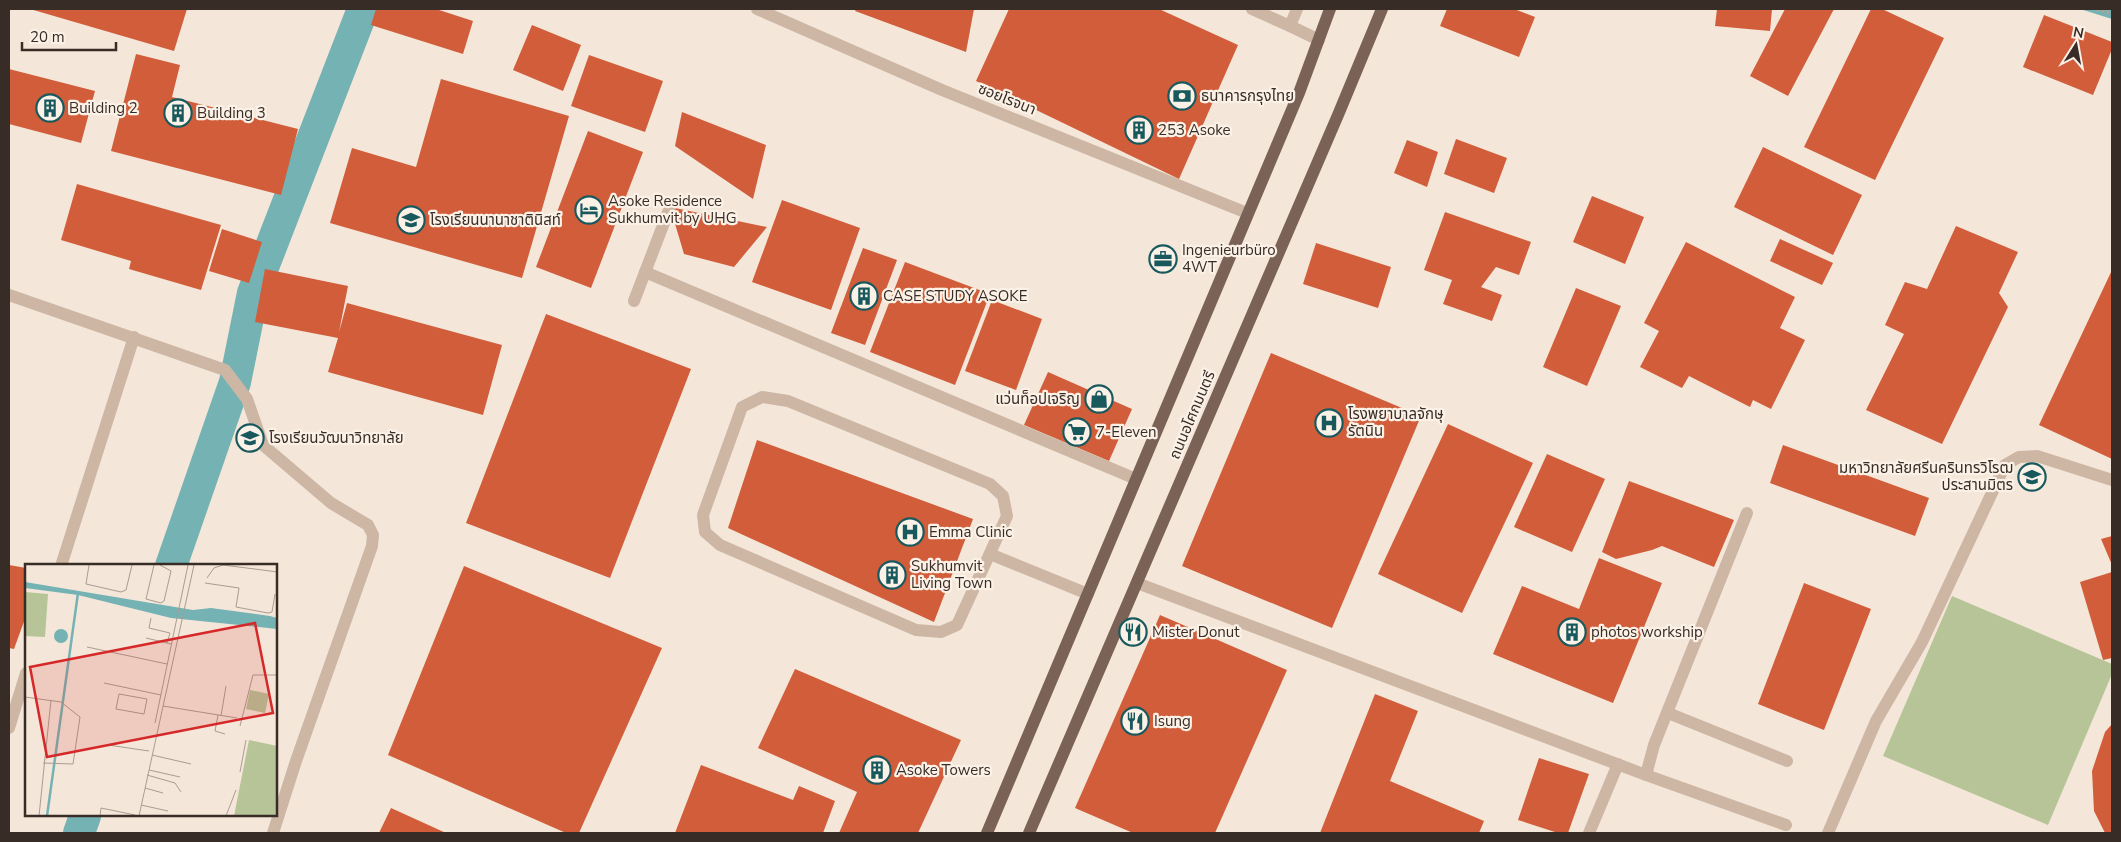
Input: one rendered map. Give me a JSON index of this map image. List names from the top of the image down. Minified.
{"streets":{"main road":["ถนนอโศกมนตรี"],"street":["ซอยโรจนา"]},"crossings":[["ซอยโรจนา","ถนนอโศกมนตรี"]],"places":{"bank":["ธนาคารกรุงไทย"],"building":["Building 2","Building 3","253 Asoke","CASE STUDY ASOKE","Sukhumvit Living Town","photos workship","Asoke Towers"],"hotel":["Asoke Residence Sukhumvit by UHG"],"school or university":["โรงเรียนนานาชาตินิสท์","โรงเรียนวัฒนาวิทยาลัย","มหาวิทยาลัยศรีนครินทรวิโรฒ ประสานมิตร"],"office":["Ingenieurbüro 4WT"],"shop":["แว่นท็อปเจริญ"],"hospital":["โรงพยาบาลจักษุ รัตนิน","Emma Clinic"],"supermarket":["7-Eleven"],"restaurant":["Mister Donut","Isung"]},"scale_bar":"20 m","north":"top"}
